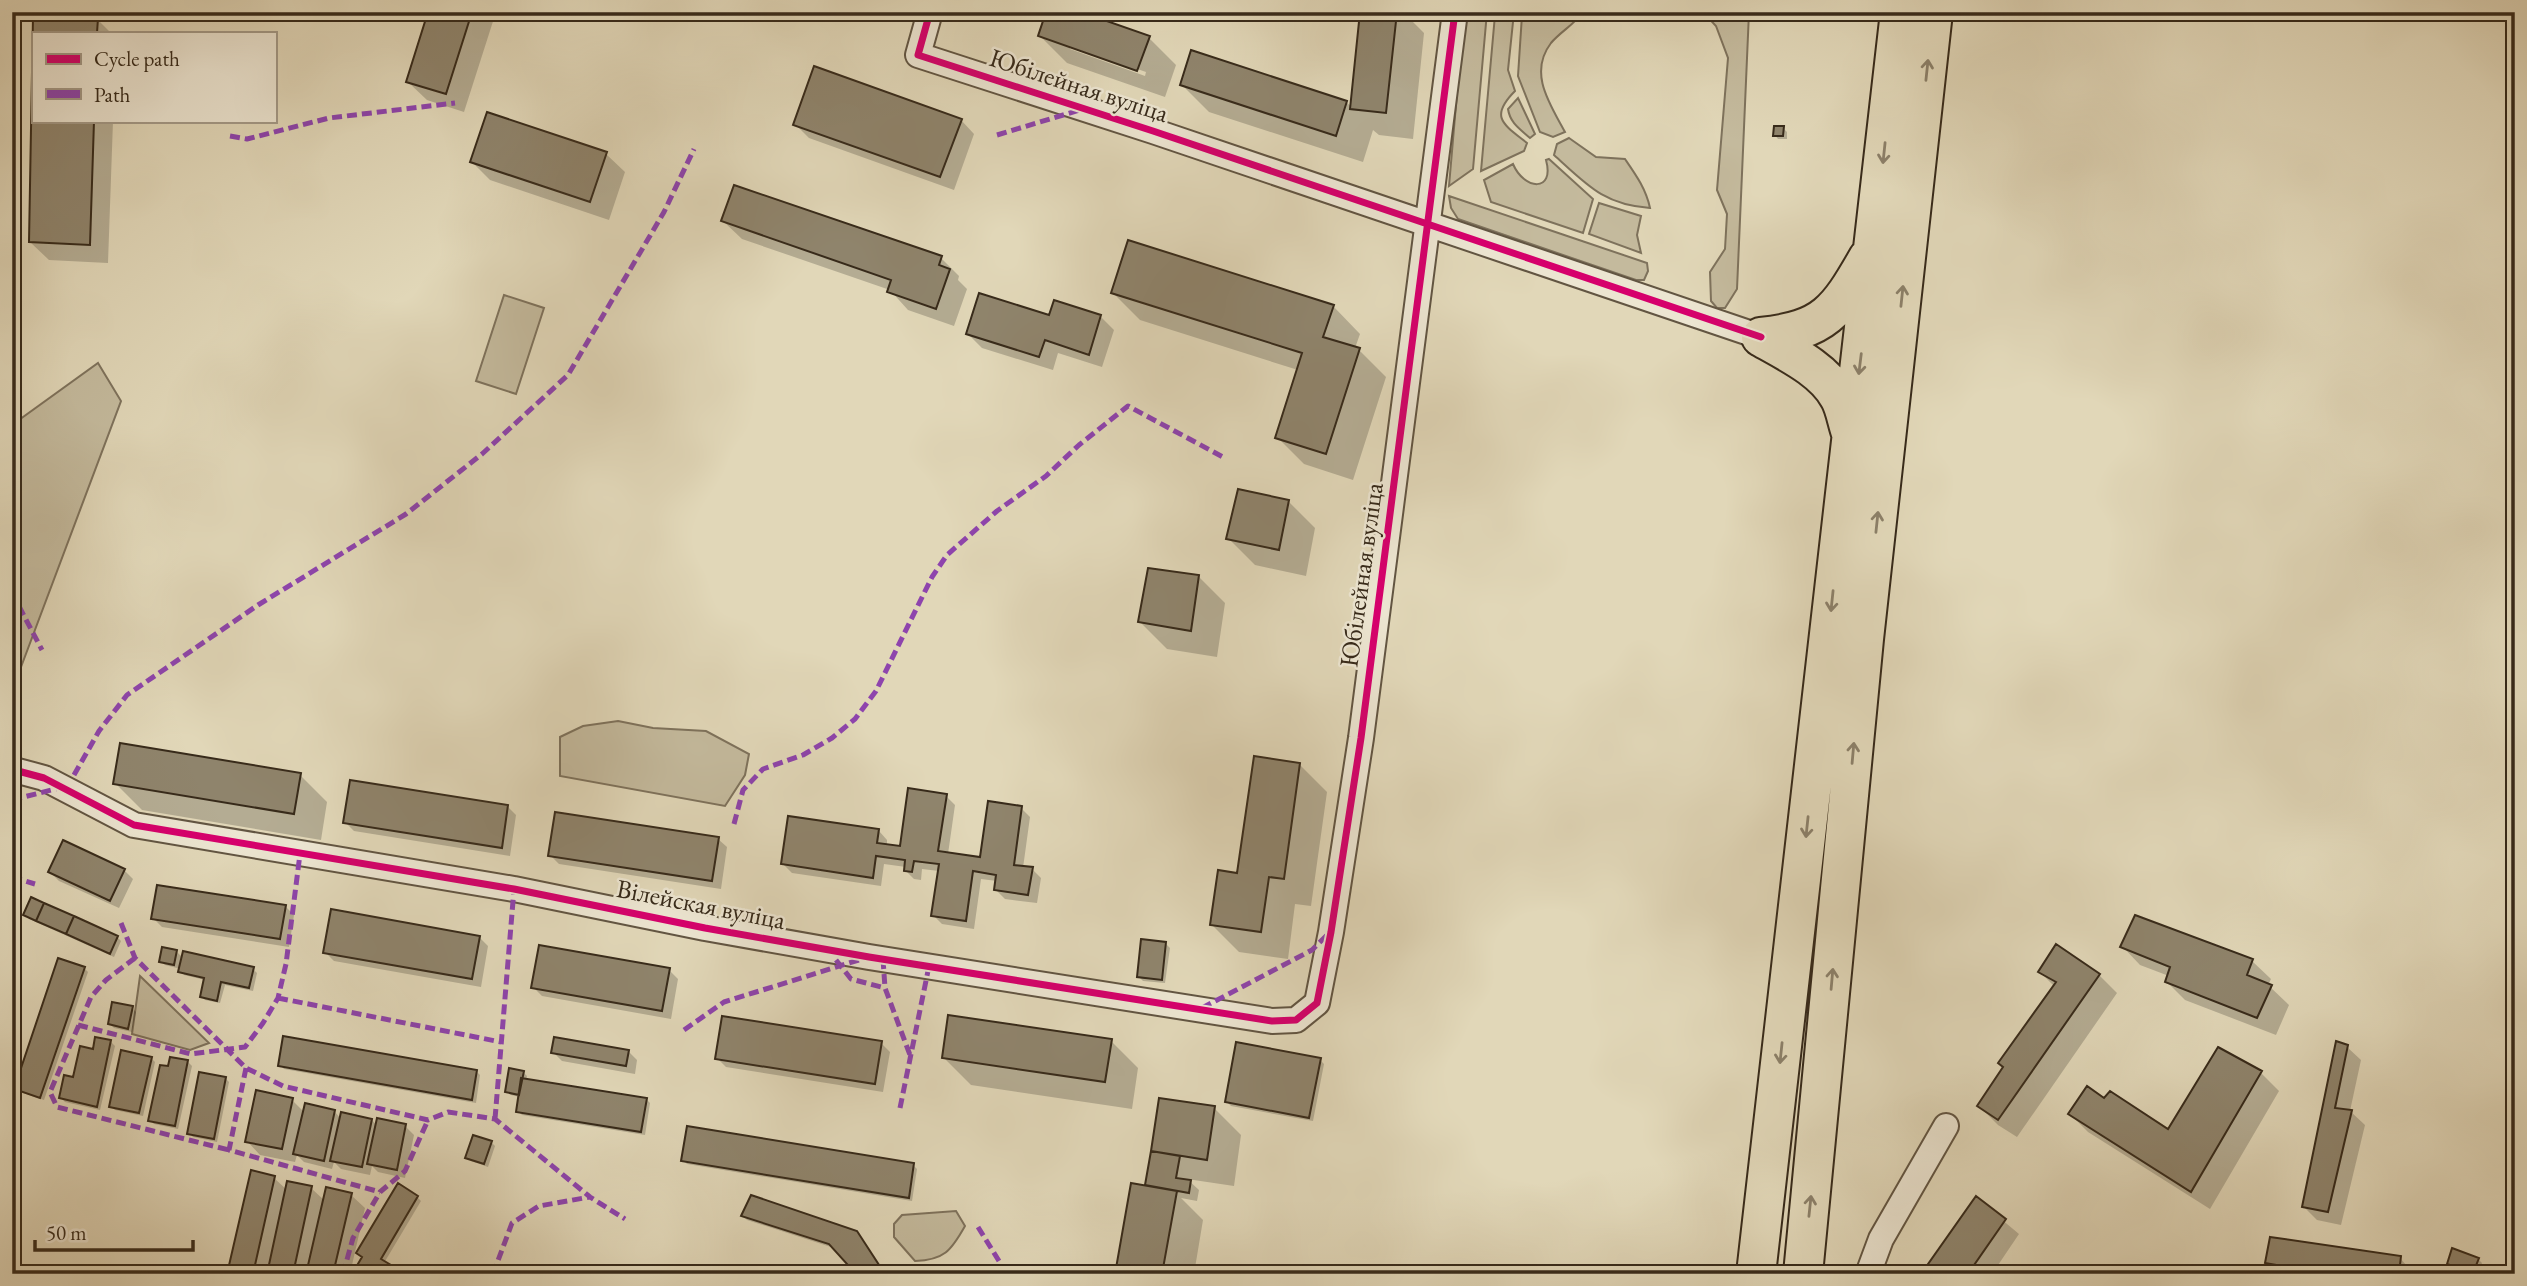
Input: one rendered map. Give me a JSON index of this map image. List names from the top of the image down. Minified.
{"streets":{"street":["Юбілейная вуліца","Вілейская вуліца"]},"crossings":[["Юбілейная вуліца","Вілейская вуліца"]],"legend":["Cycle path","Path"],"scale_bar":"50 m"}
